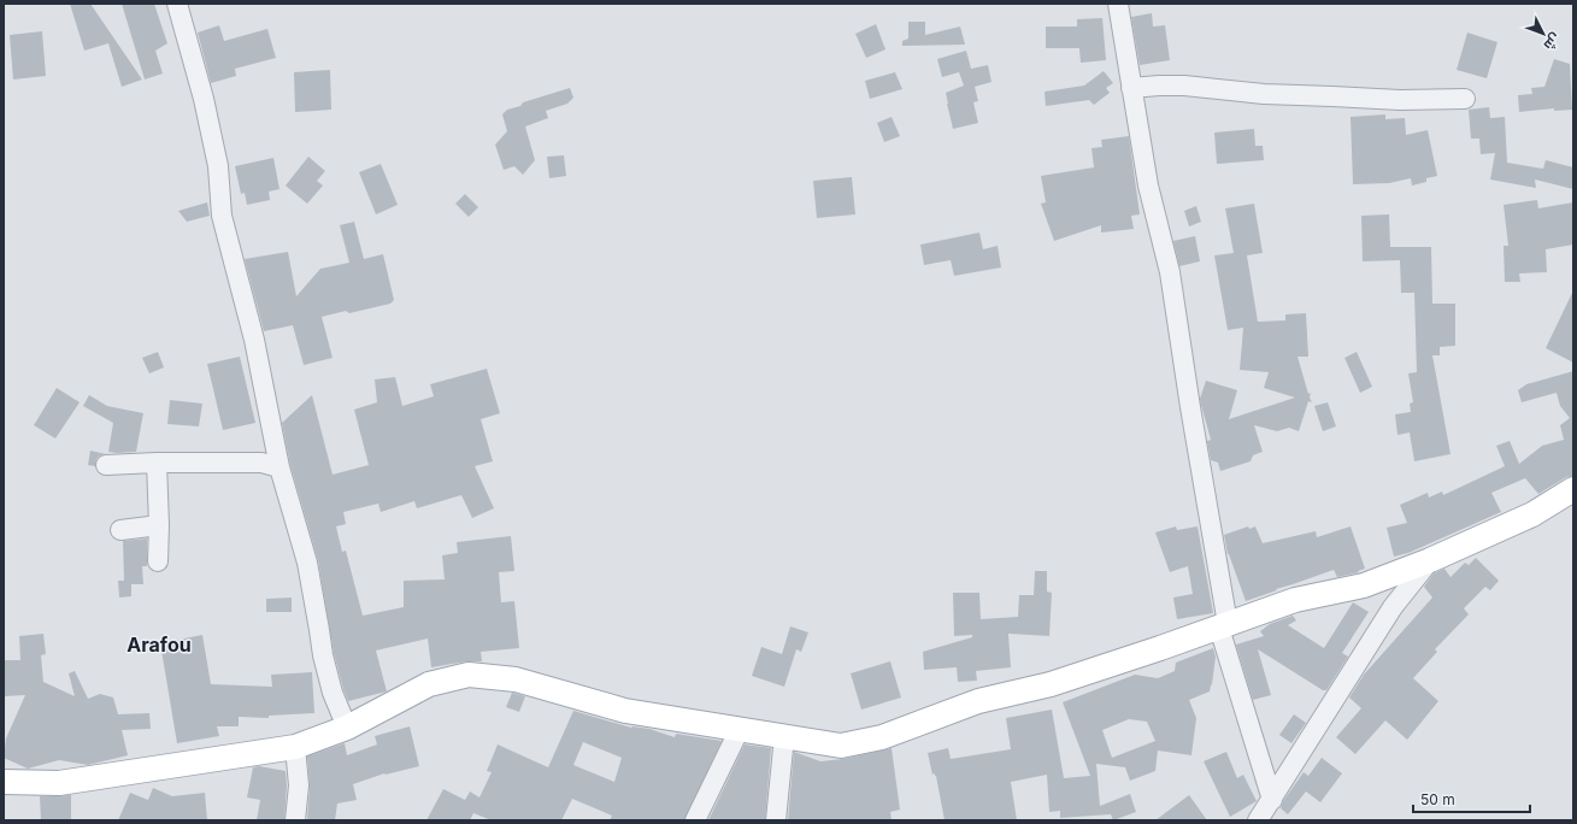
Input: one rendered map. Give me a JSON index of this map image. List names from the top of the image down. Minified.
{"districts":["Arafou"],"scale_bar":"50 m","north":"bottom right"}
